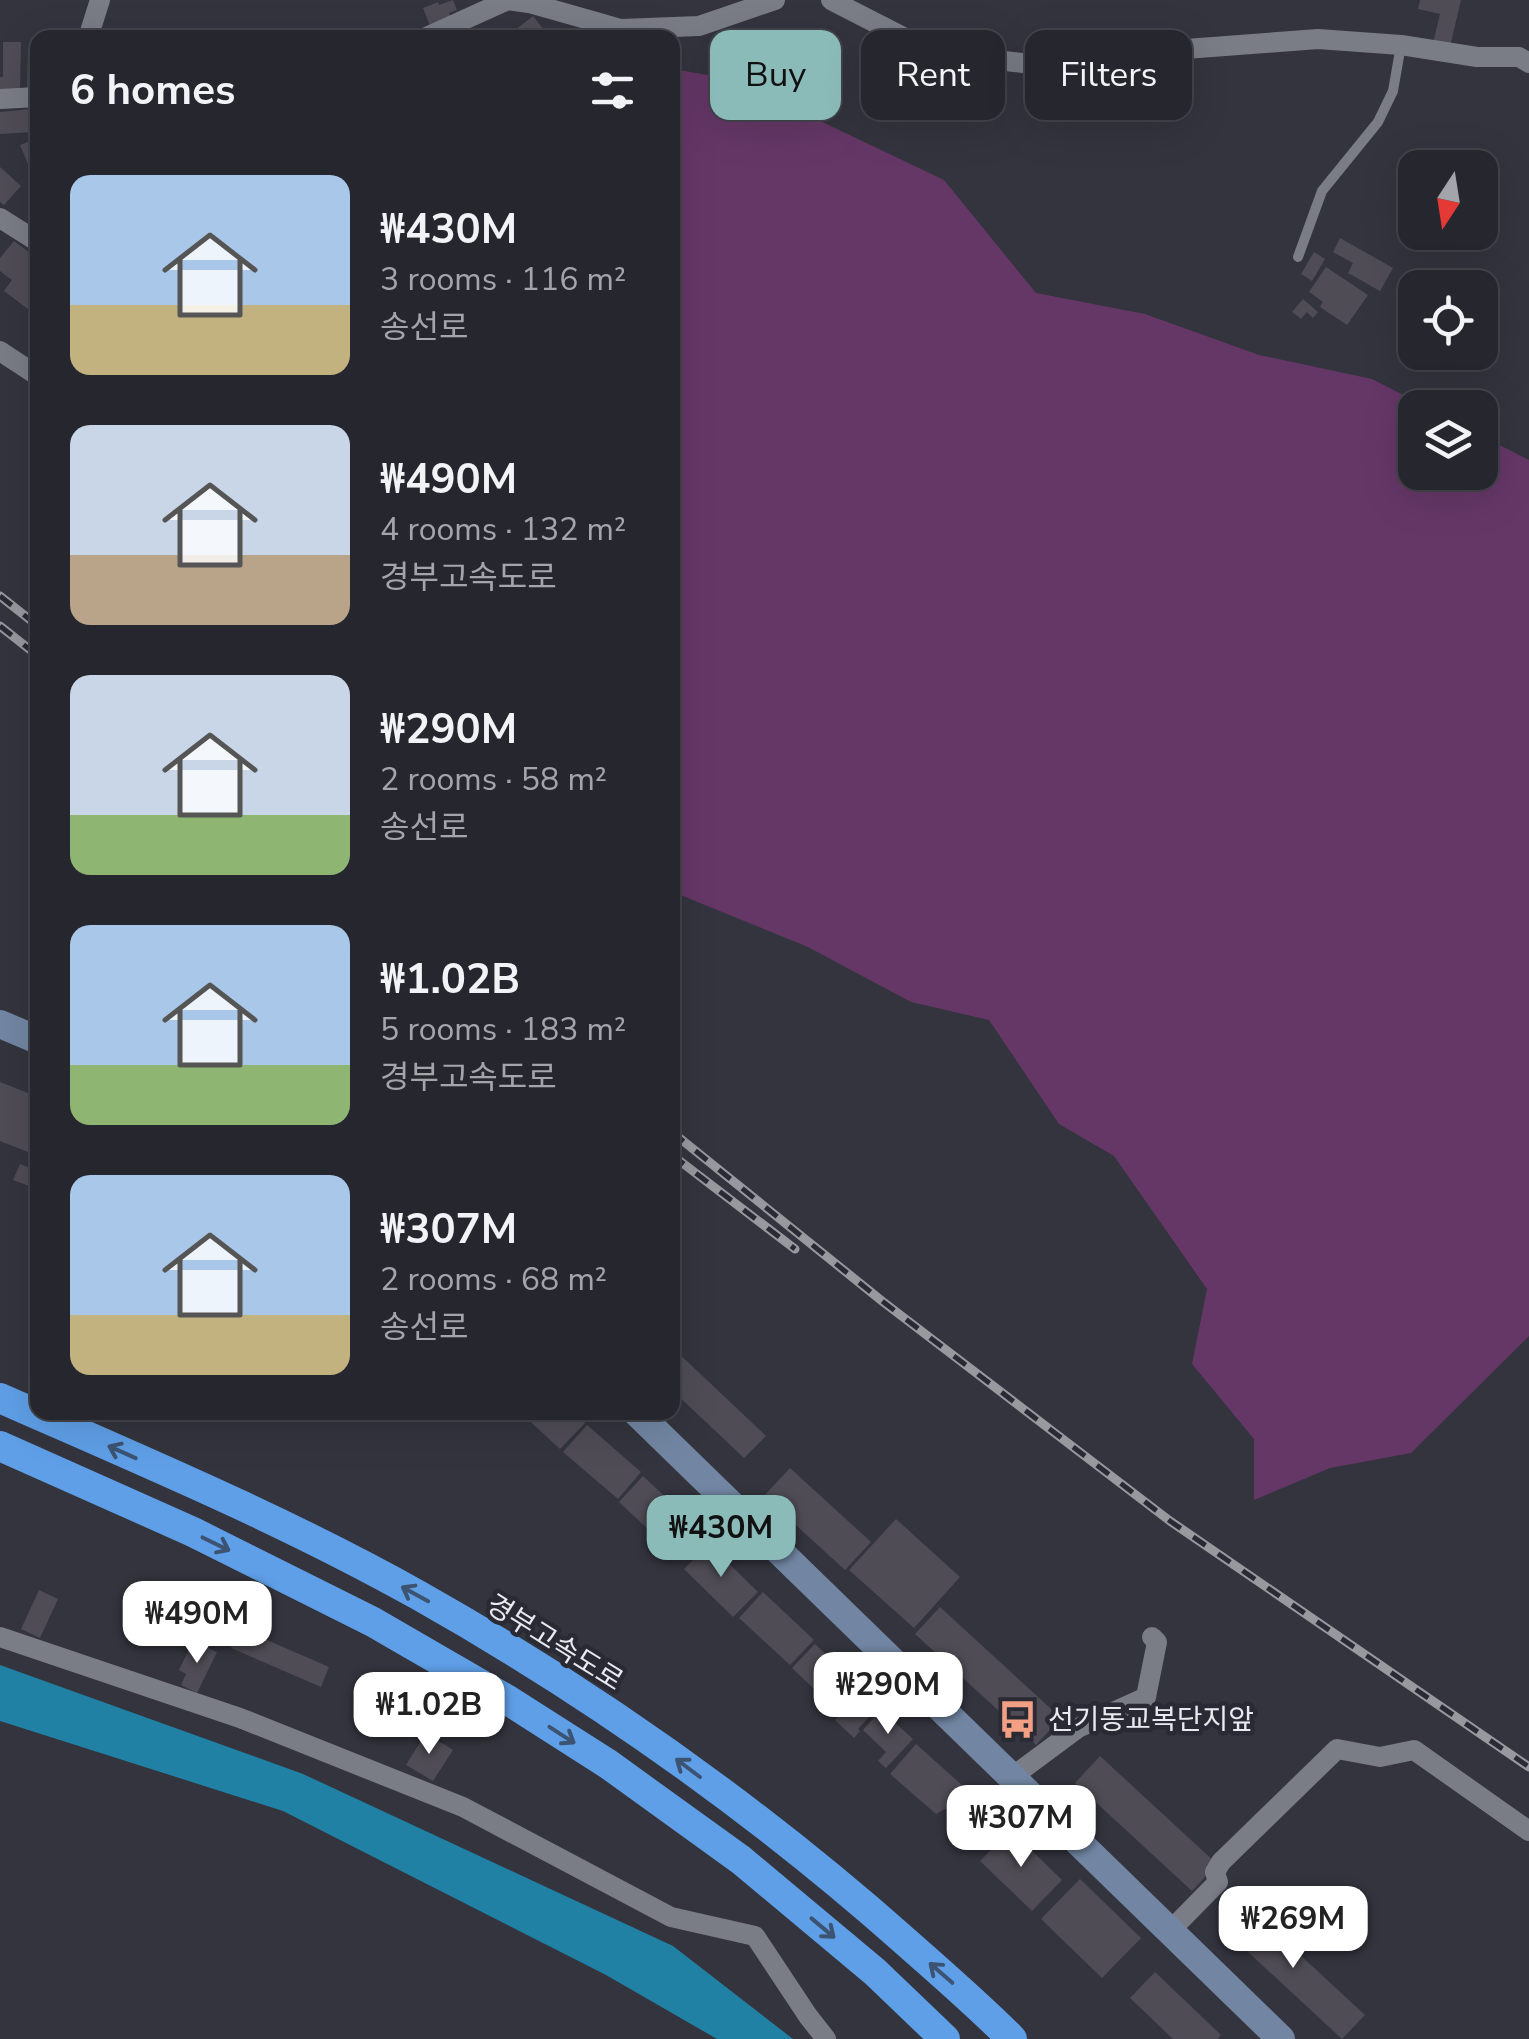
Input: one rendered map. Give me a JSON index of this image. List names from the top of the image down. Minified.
{"streets":{"highway":["경부고속도로"]},"places":{"bus stop":["선기동교복단지앞"]},"north":"bottom","page":{"chip":["Buy","Rent","Filters"],"heading":"6 homes","list":[{"name":"₩430M","note":"3 rooms · 116 m² · 송선로"},{"name":"₩490M","note":"4 rooms · 132 m² · 경부고속도로"},{"name":"₩290M","note":"2 rooms · 58 m² · 송선로"},{"name":"₩1.02B","note":"5 rooms · 183 m² · 경부고속도로"},{"name":"₩307M","note":"2 rooms · 68 m² · 송선로"}],"price":["₩430M","₩490M","₩290M","₩1.02B","₩307M","₩269M"]}}
